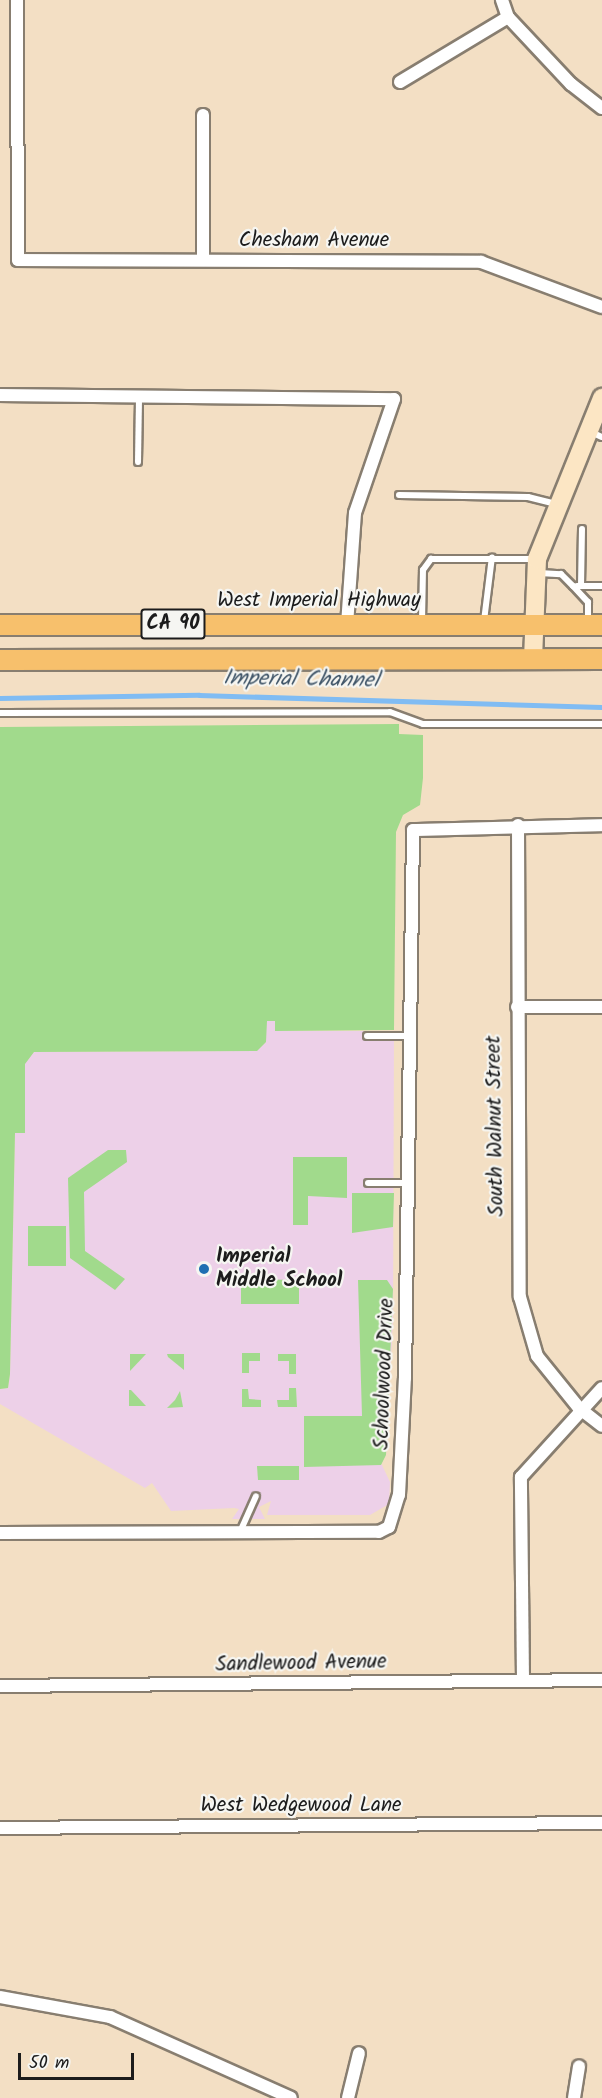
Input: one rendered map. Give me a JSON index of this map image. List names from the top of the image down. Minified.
{"streets":{"main road":["West Imperial Highway","CA 90"],"street":["Chesham Avenue","South Walnut Street","Schoolwood Drive","Sandlewood Avenue","West Wedgewood Lane"]},"crossings":[["South Walnut Street","Schoolwood Drive"]],"water":["Imperial Channel"],"places":["Imperial Middle School"],"scale_bar":"50 m"}
